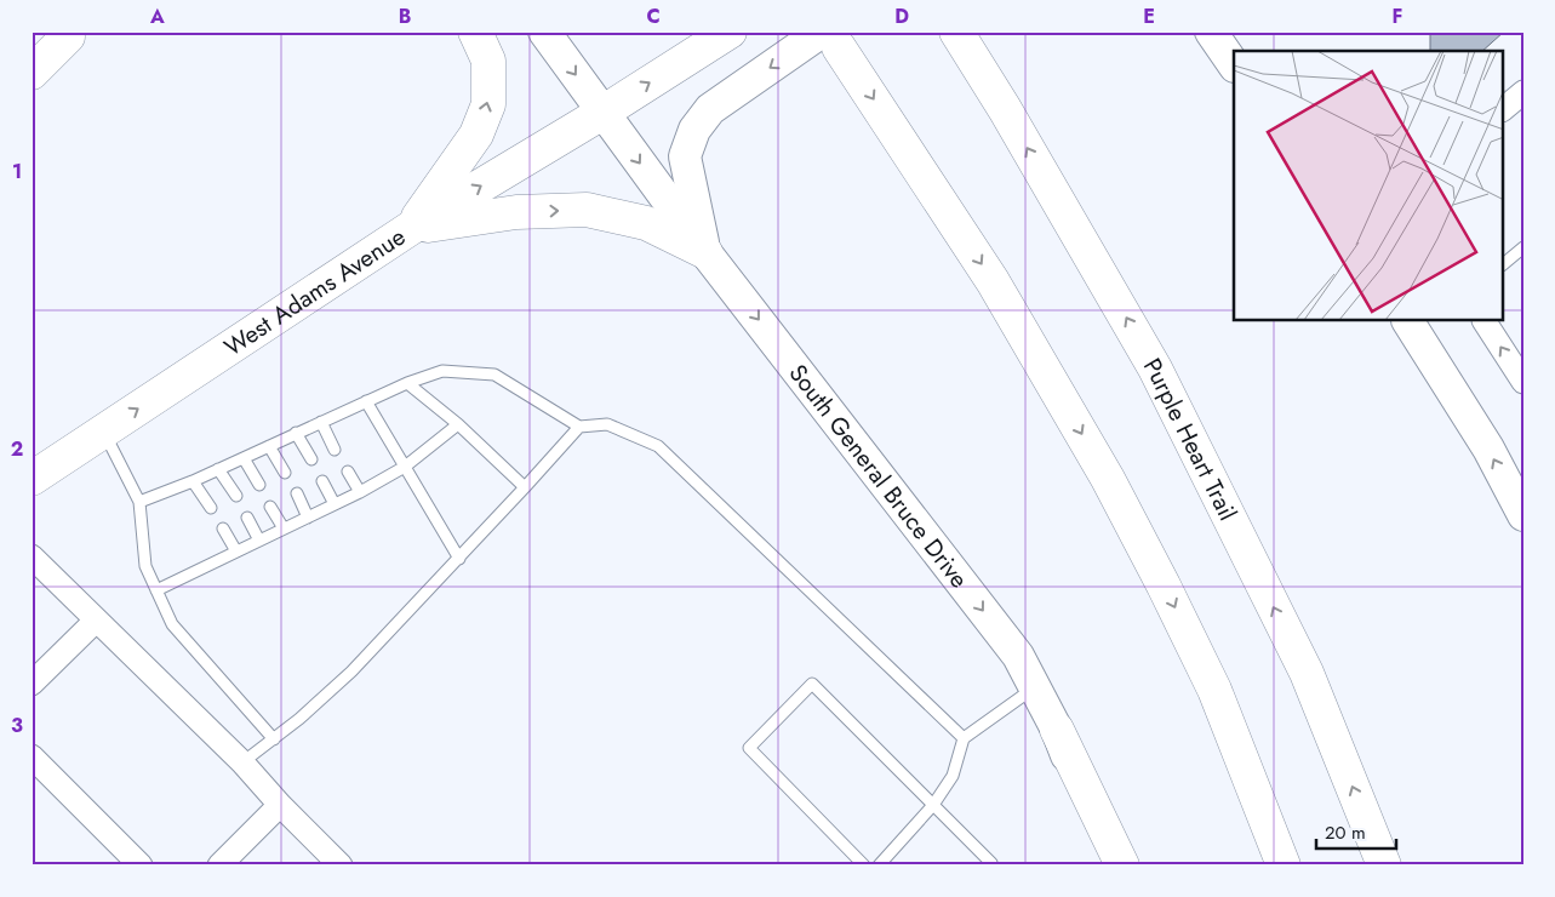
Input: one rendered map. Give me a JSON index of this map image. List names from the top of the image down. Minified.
{"streets":{"main road":["West Adams Avenue","Purple Heart Trail","South General Bruce Drive"]},"crossings":[["West Adams Avenue","South General Bruce Drive"]],"one_way":["West Adams Avenue"],"scale_bar":"20 m","grid":{"columns":["A","B","C","D","E","F"],"rows":["1","2","3"]}}
